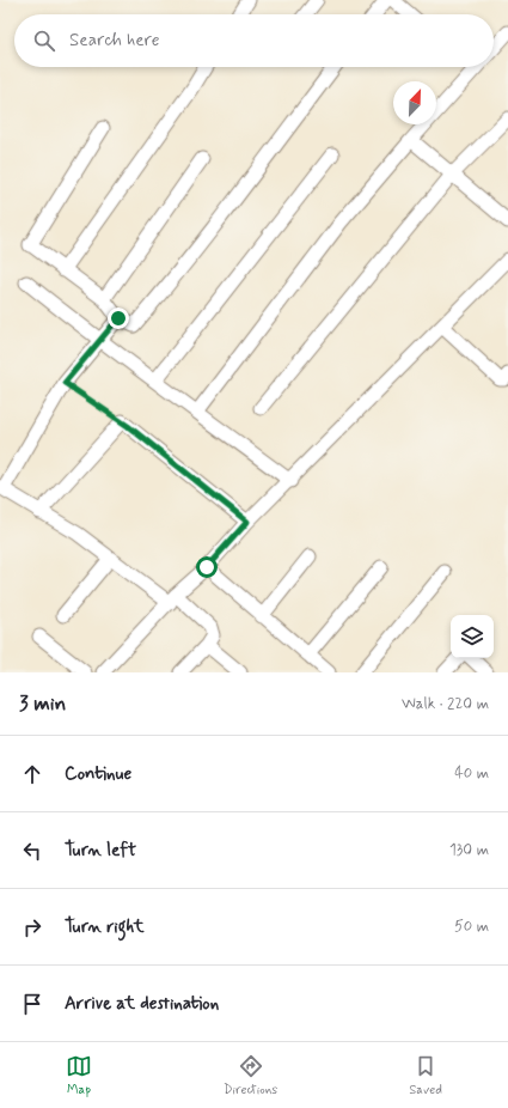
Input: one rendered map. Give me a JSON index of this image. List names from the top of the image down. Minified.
{"north":"top right","page":{"search":"Search here","heading":["3 min","Walk · 220 m"],"list":[["Continue","40 m"],["Turn left","130 m"],["Turn right","50 m"],"Arrive at destination"],"nav":["Map","Directions","Saved"]}}
